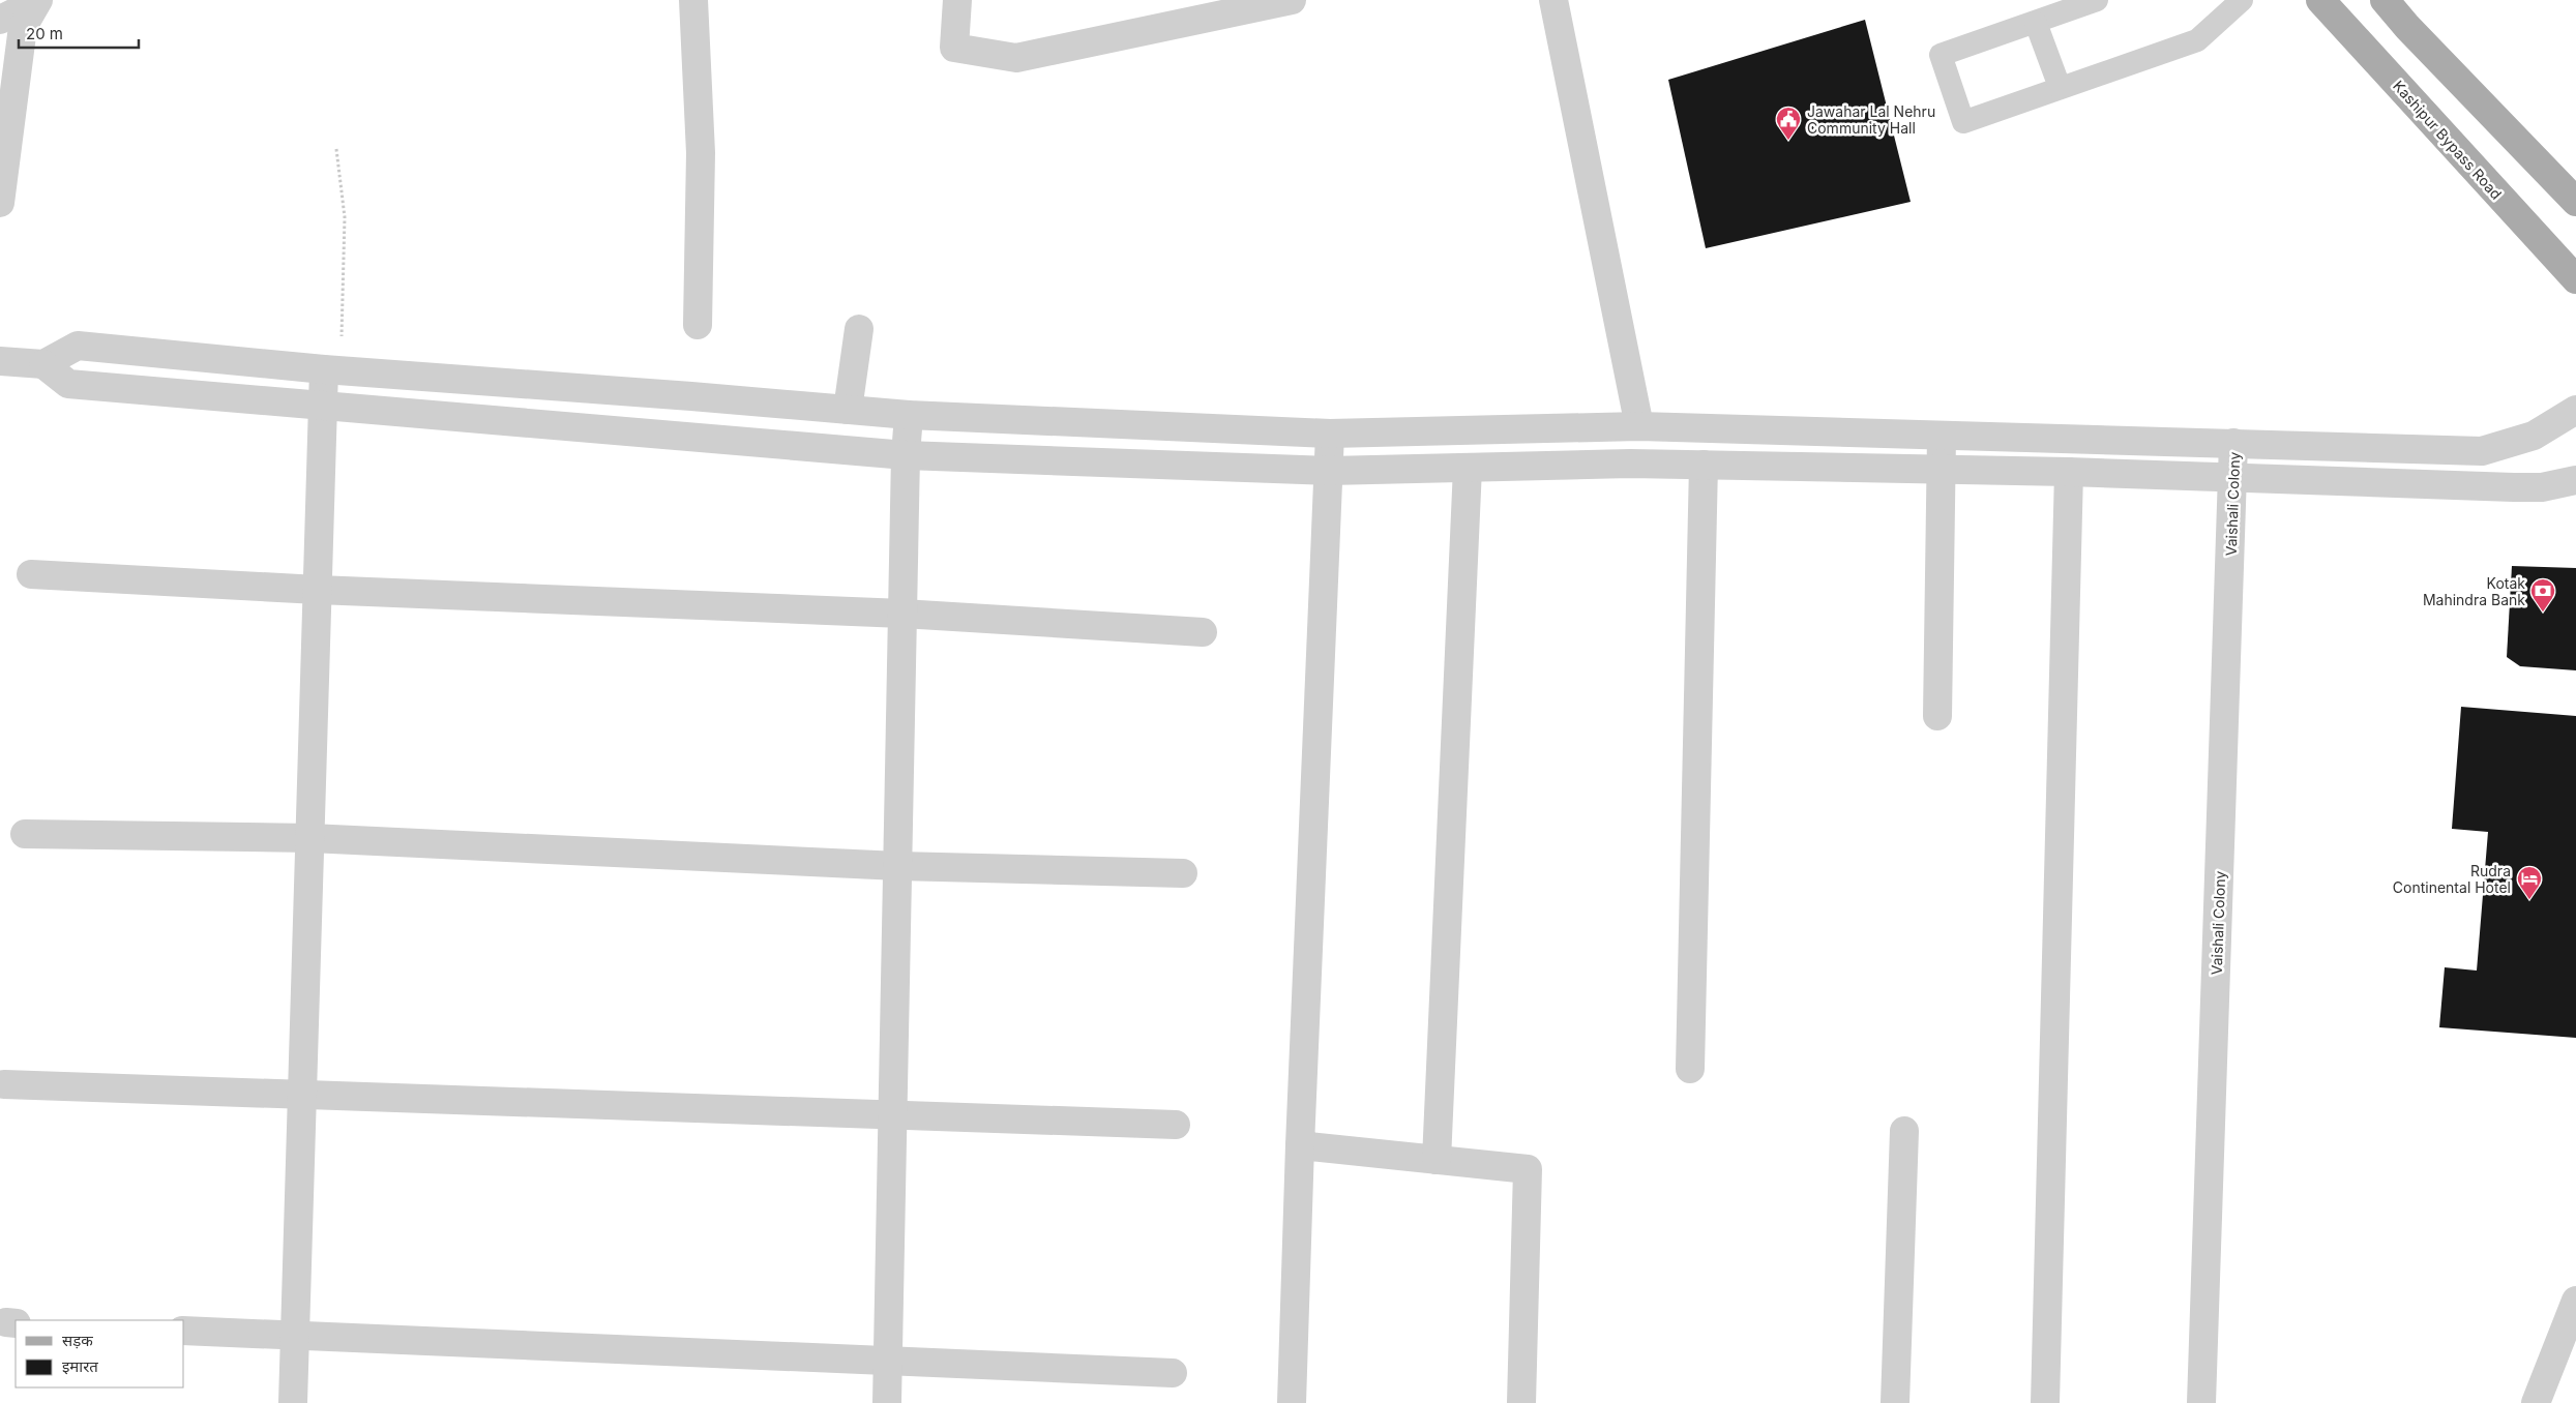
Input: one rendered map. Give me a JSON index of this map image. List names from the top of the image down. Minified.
{"streets":{"main road":["Kashipur Bypass Road"],"street":["Vaishali Colony"]},"places":{"public building":["Jawahar Lal Nehru Community Hall"],"bank":["Kotak Mahindra Bank"],"hotel":["Rudra Continental Hotel"]},"legend":["सड़क","इमारत"],"scale_bar":"20 m"}
